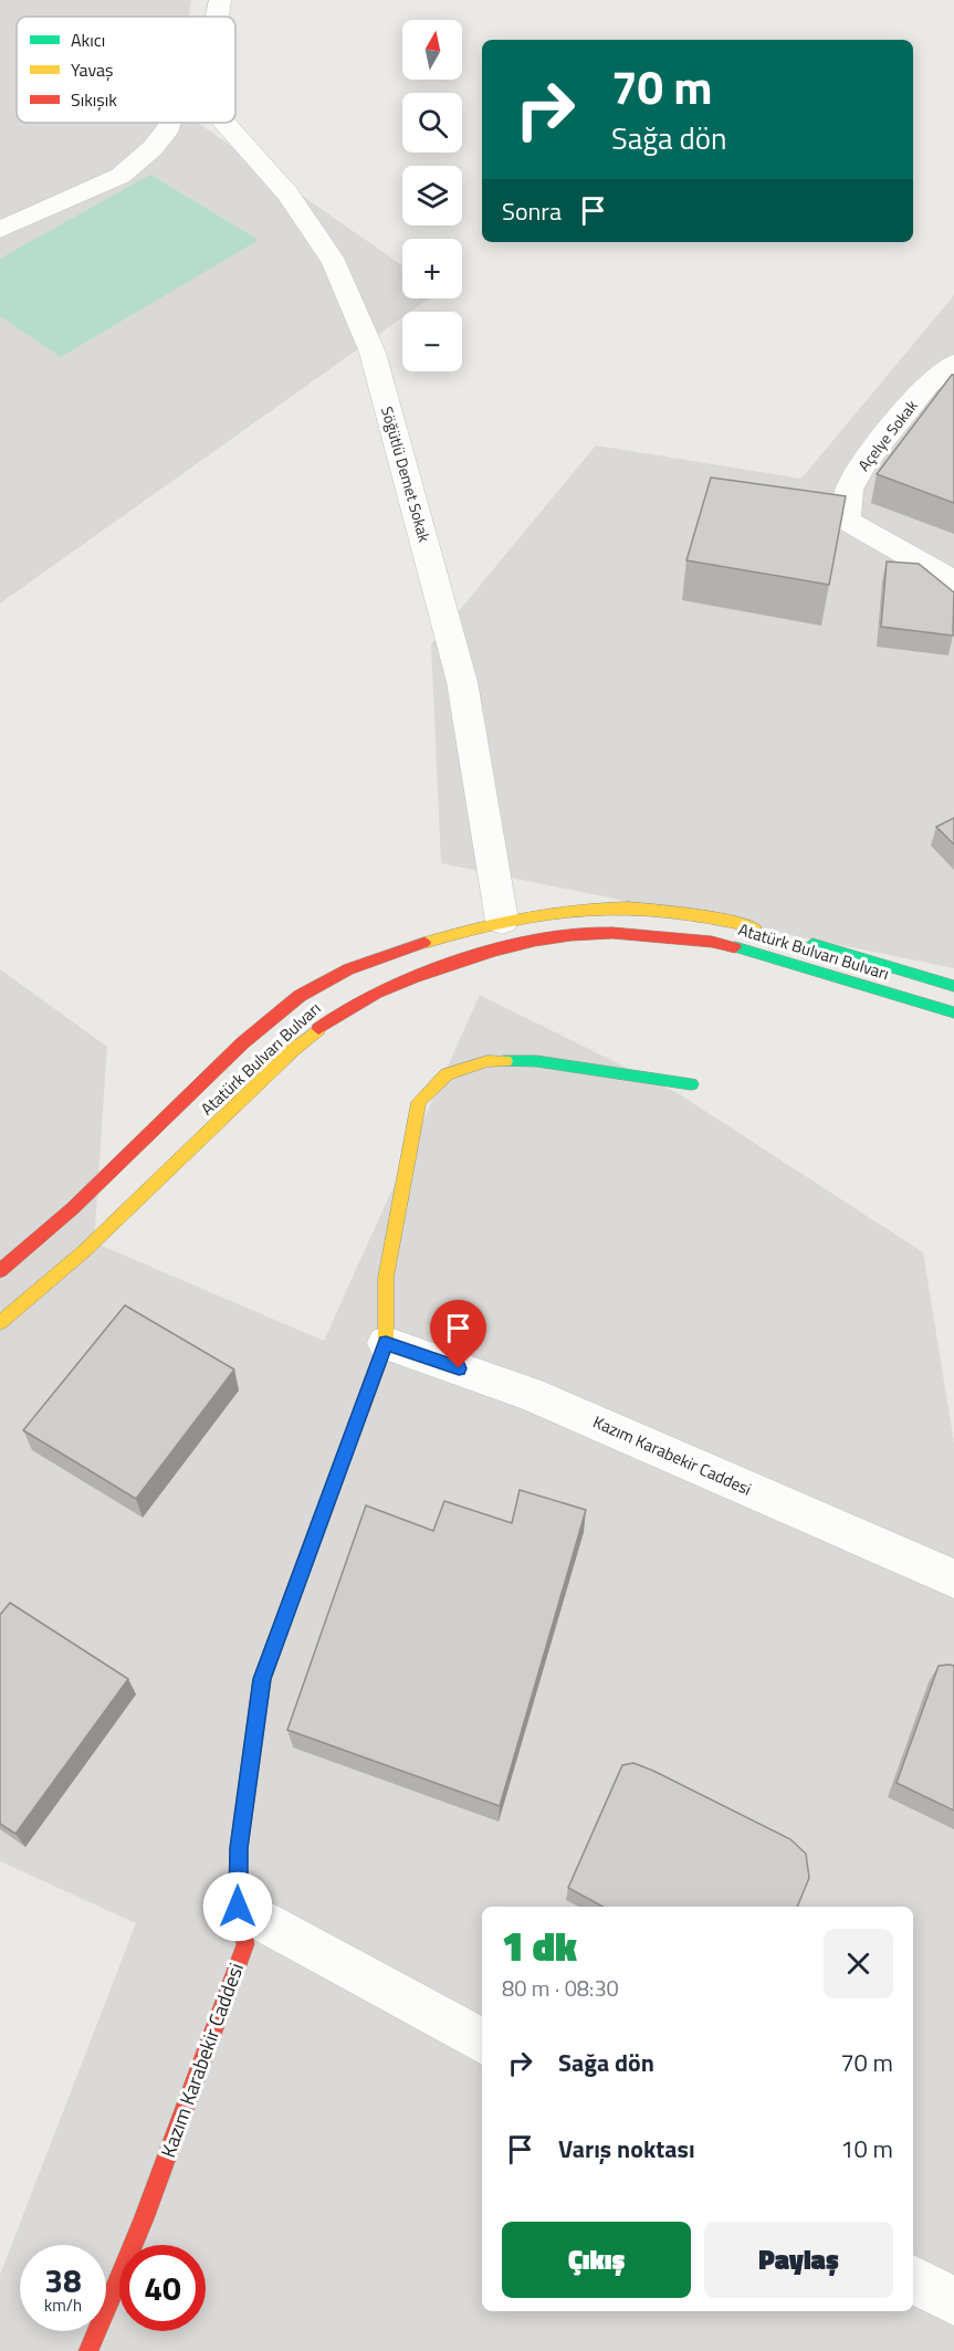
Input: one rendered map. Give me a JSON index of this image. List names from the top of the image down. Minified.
{"streets":{"street":["Açelye Sokak","Söğütlü Demet Sokak","Atatürk Bulvarı Bulvarı","Kazım Karabekir Caddesi"]},"crossings":[["Söğütlü Demet Sokak","Atatürk Bulvarı Bulvarı"]],"legend":["Akıcı","Yavaş","Sıkışık"],"north":"top","page":{"map_buttons":["+","−"],"turn":["70 m","Sağa dön"],"then":"Sonra","heading":["1 dk","80 m · 08:30"],"list":[{"name":"Sağa dön","value":"70 m"},{"name":"Varış noktası","value":"10 m"}],"buttons":["Çıkış","Paylaş"],"speed":"38 km/h","limit":"40"}}
